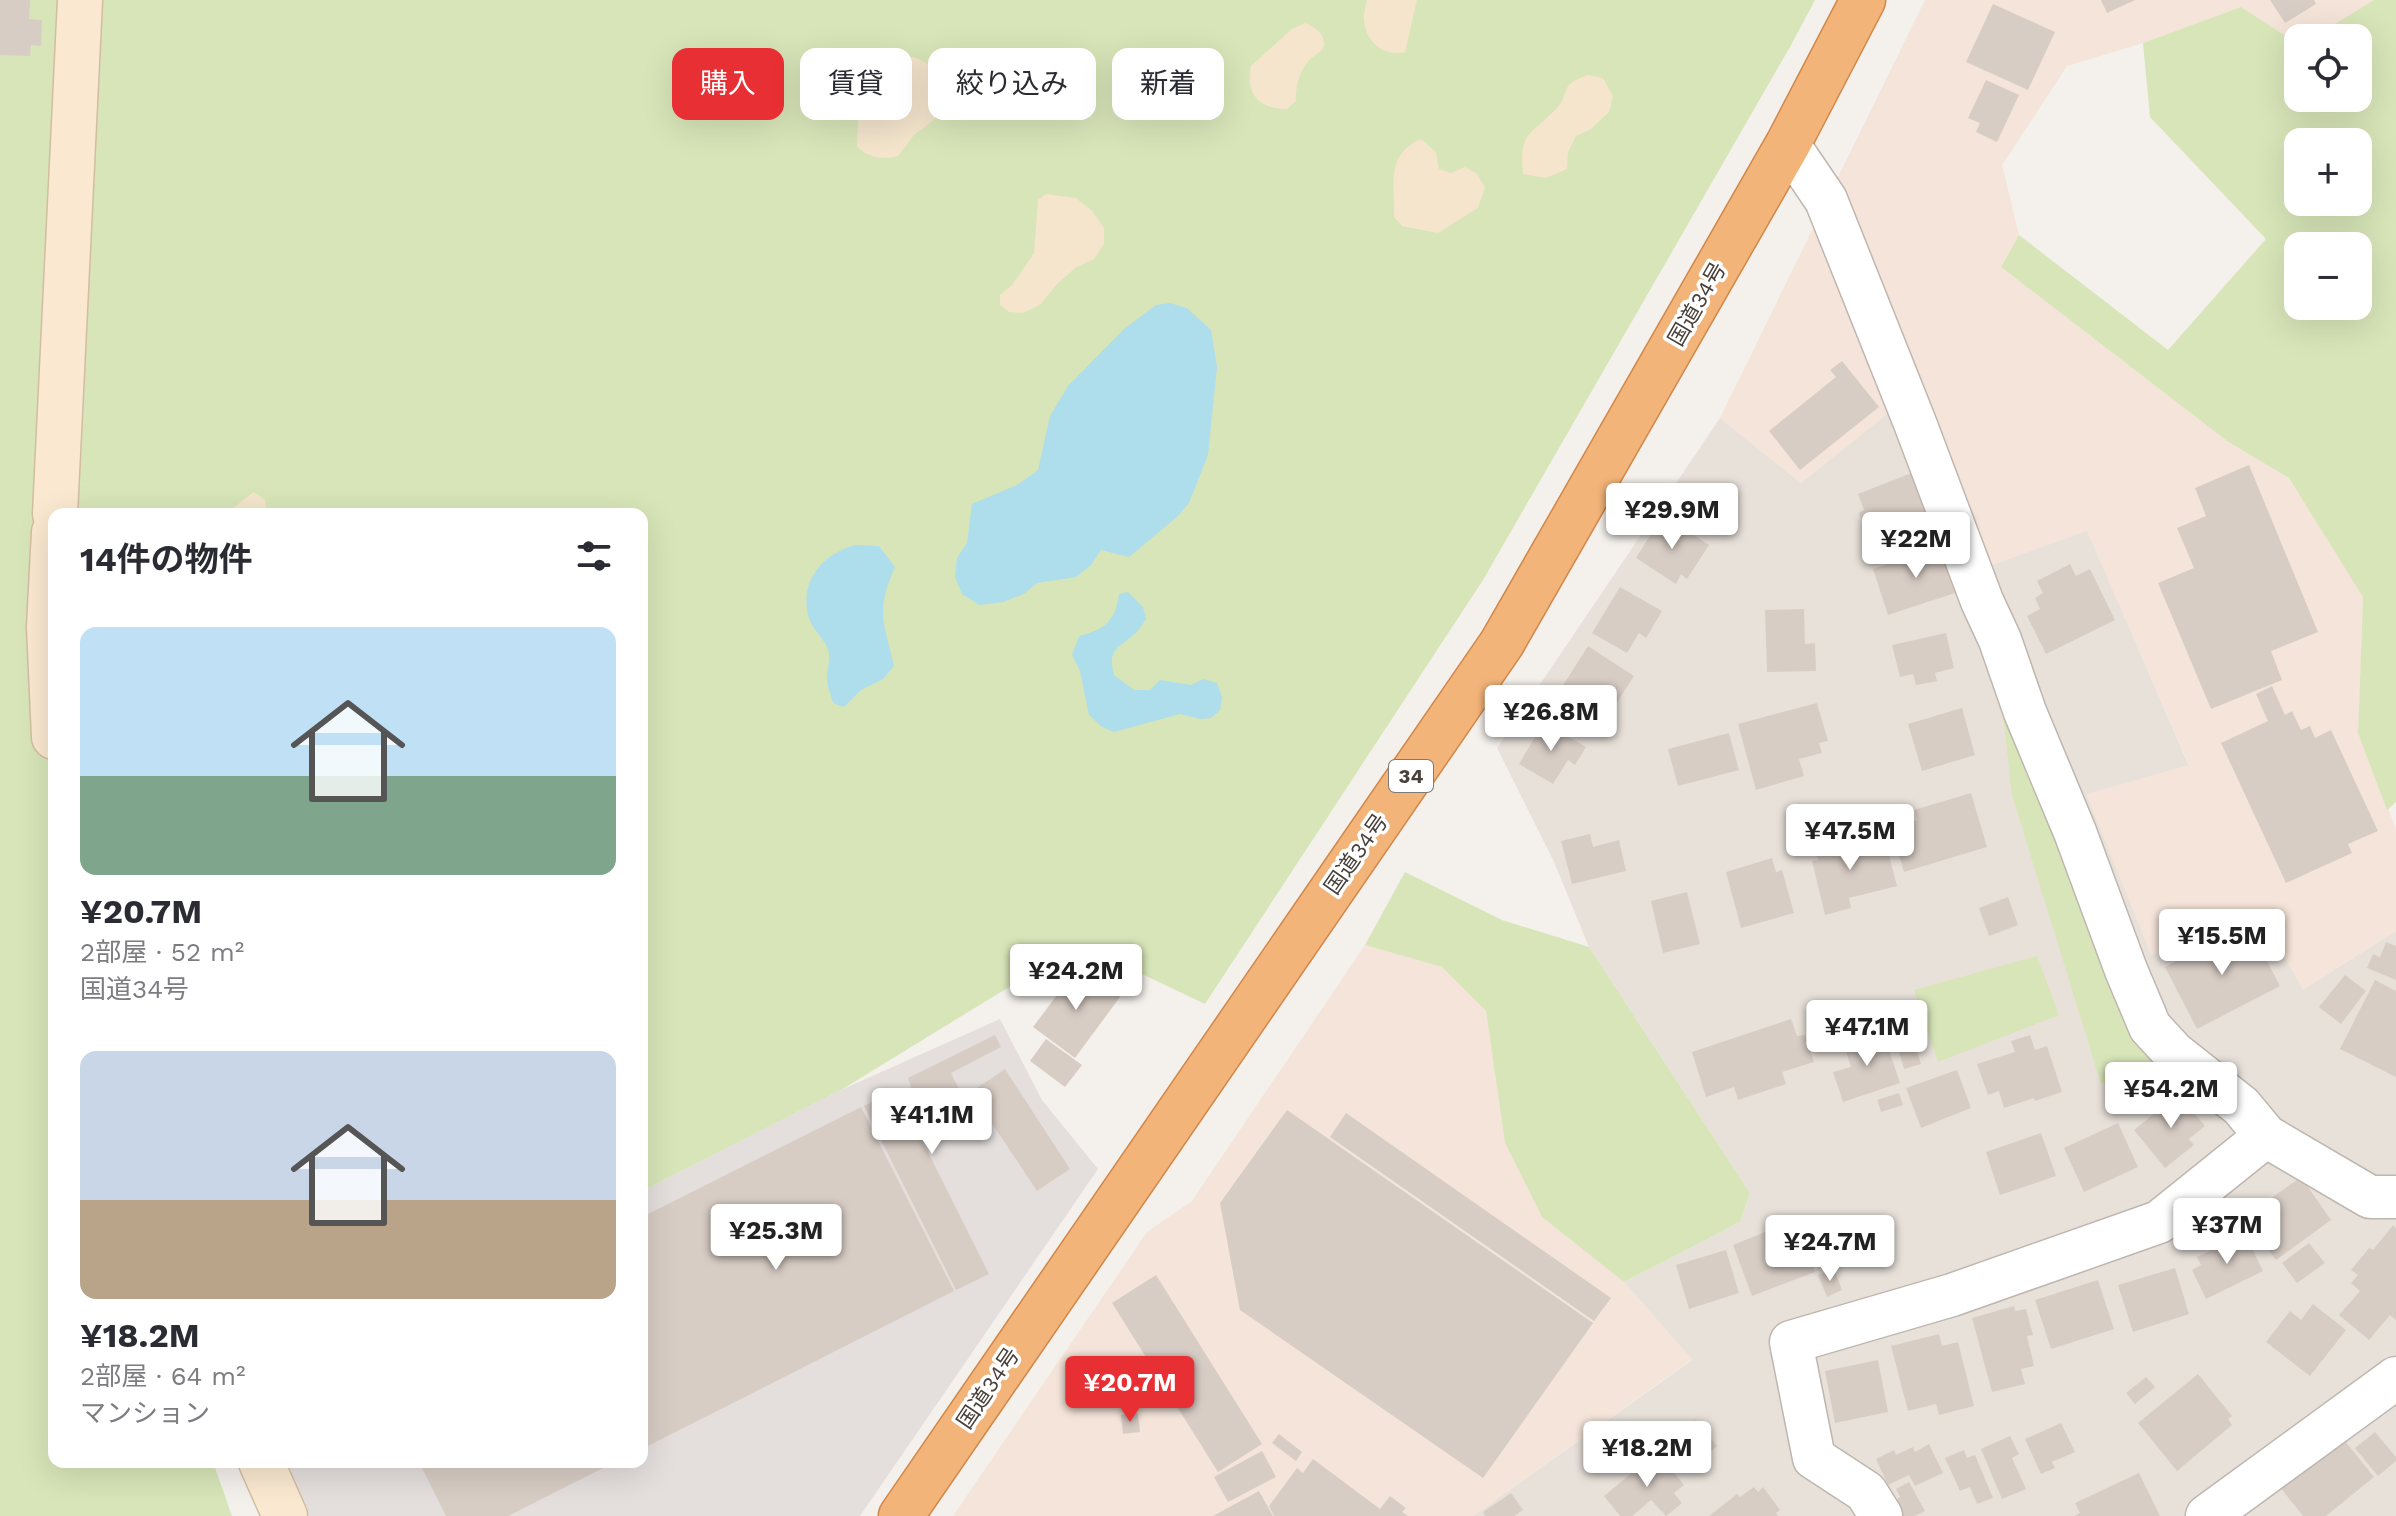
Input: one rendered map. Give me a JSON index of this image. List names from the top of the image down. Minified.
{"streets":{"highway":["国道34号","34"]},"page":{"map_buttons":["+","−"],"chip":["購入","賃貸","絞り込み","新着"],"price":["¥29.9M","¥22M","¥26.8M","¥47.5M","¥15.5M","¥24.2M","¥47.1M","¥54.2M","¥41.1M","¥37M","¥25.3M","¥24.7M","¥20.7M","¥18.2M"],"heading":"14件の物件","list":[{"name":"¥20.7M","note":"2部屋 · 52 m² · 国道34号"},{"name":"¥18.2M","note":"2部屋 · 64 m² · マンション"}]}}
